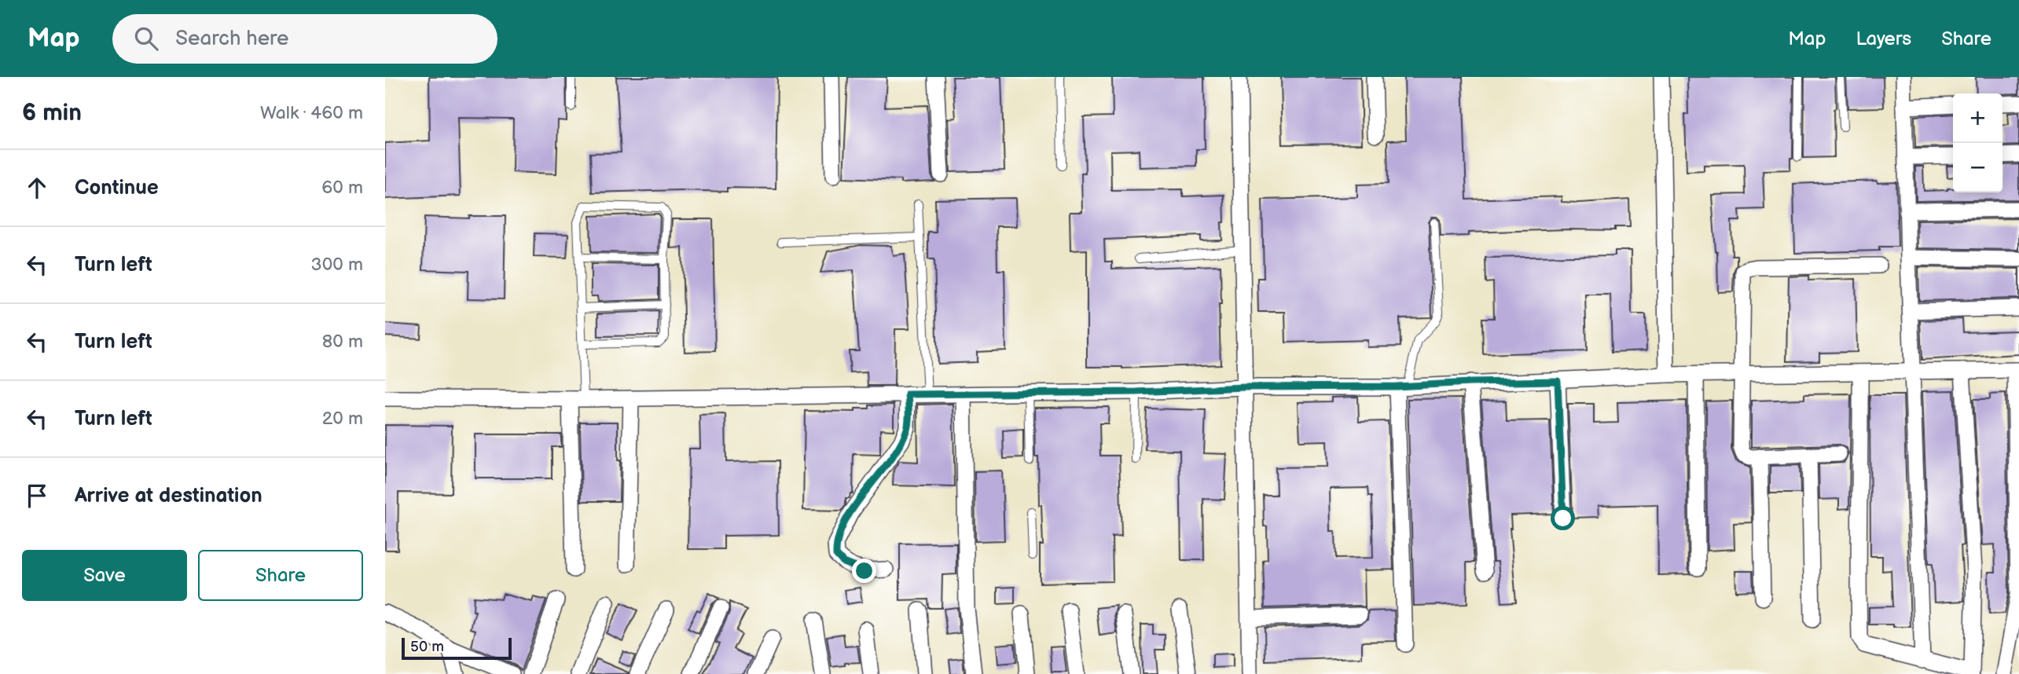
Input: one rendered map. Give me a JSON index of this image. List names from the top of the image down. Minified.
{"scale_bar":"50 m","page":{"header":"Map","search":"Search here","nav":["Map","Layers","Share"],"heading":["6 min","Walk · 460 m"],"map_buttons":["+","−"],"list":[["Continue","60 m"],["Turn left","300 m"],["Turn left","80 m"],["Turn left","20 m"],"Arrive at destination"],"buttons":["Save","Share"],"scale":"50 m"}}
